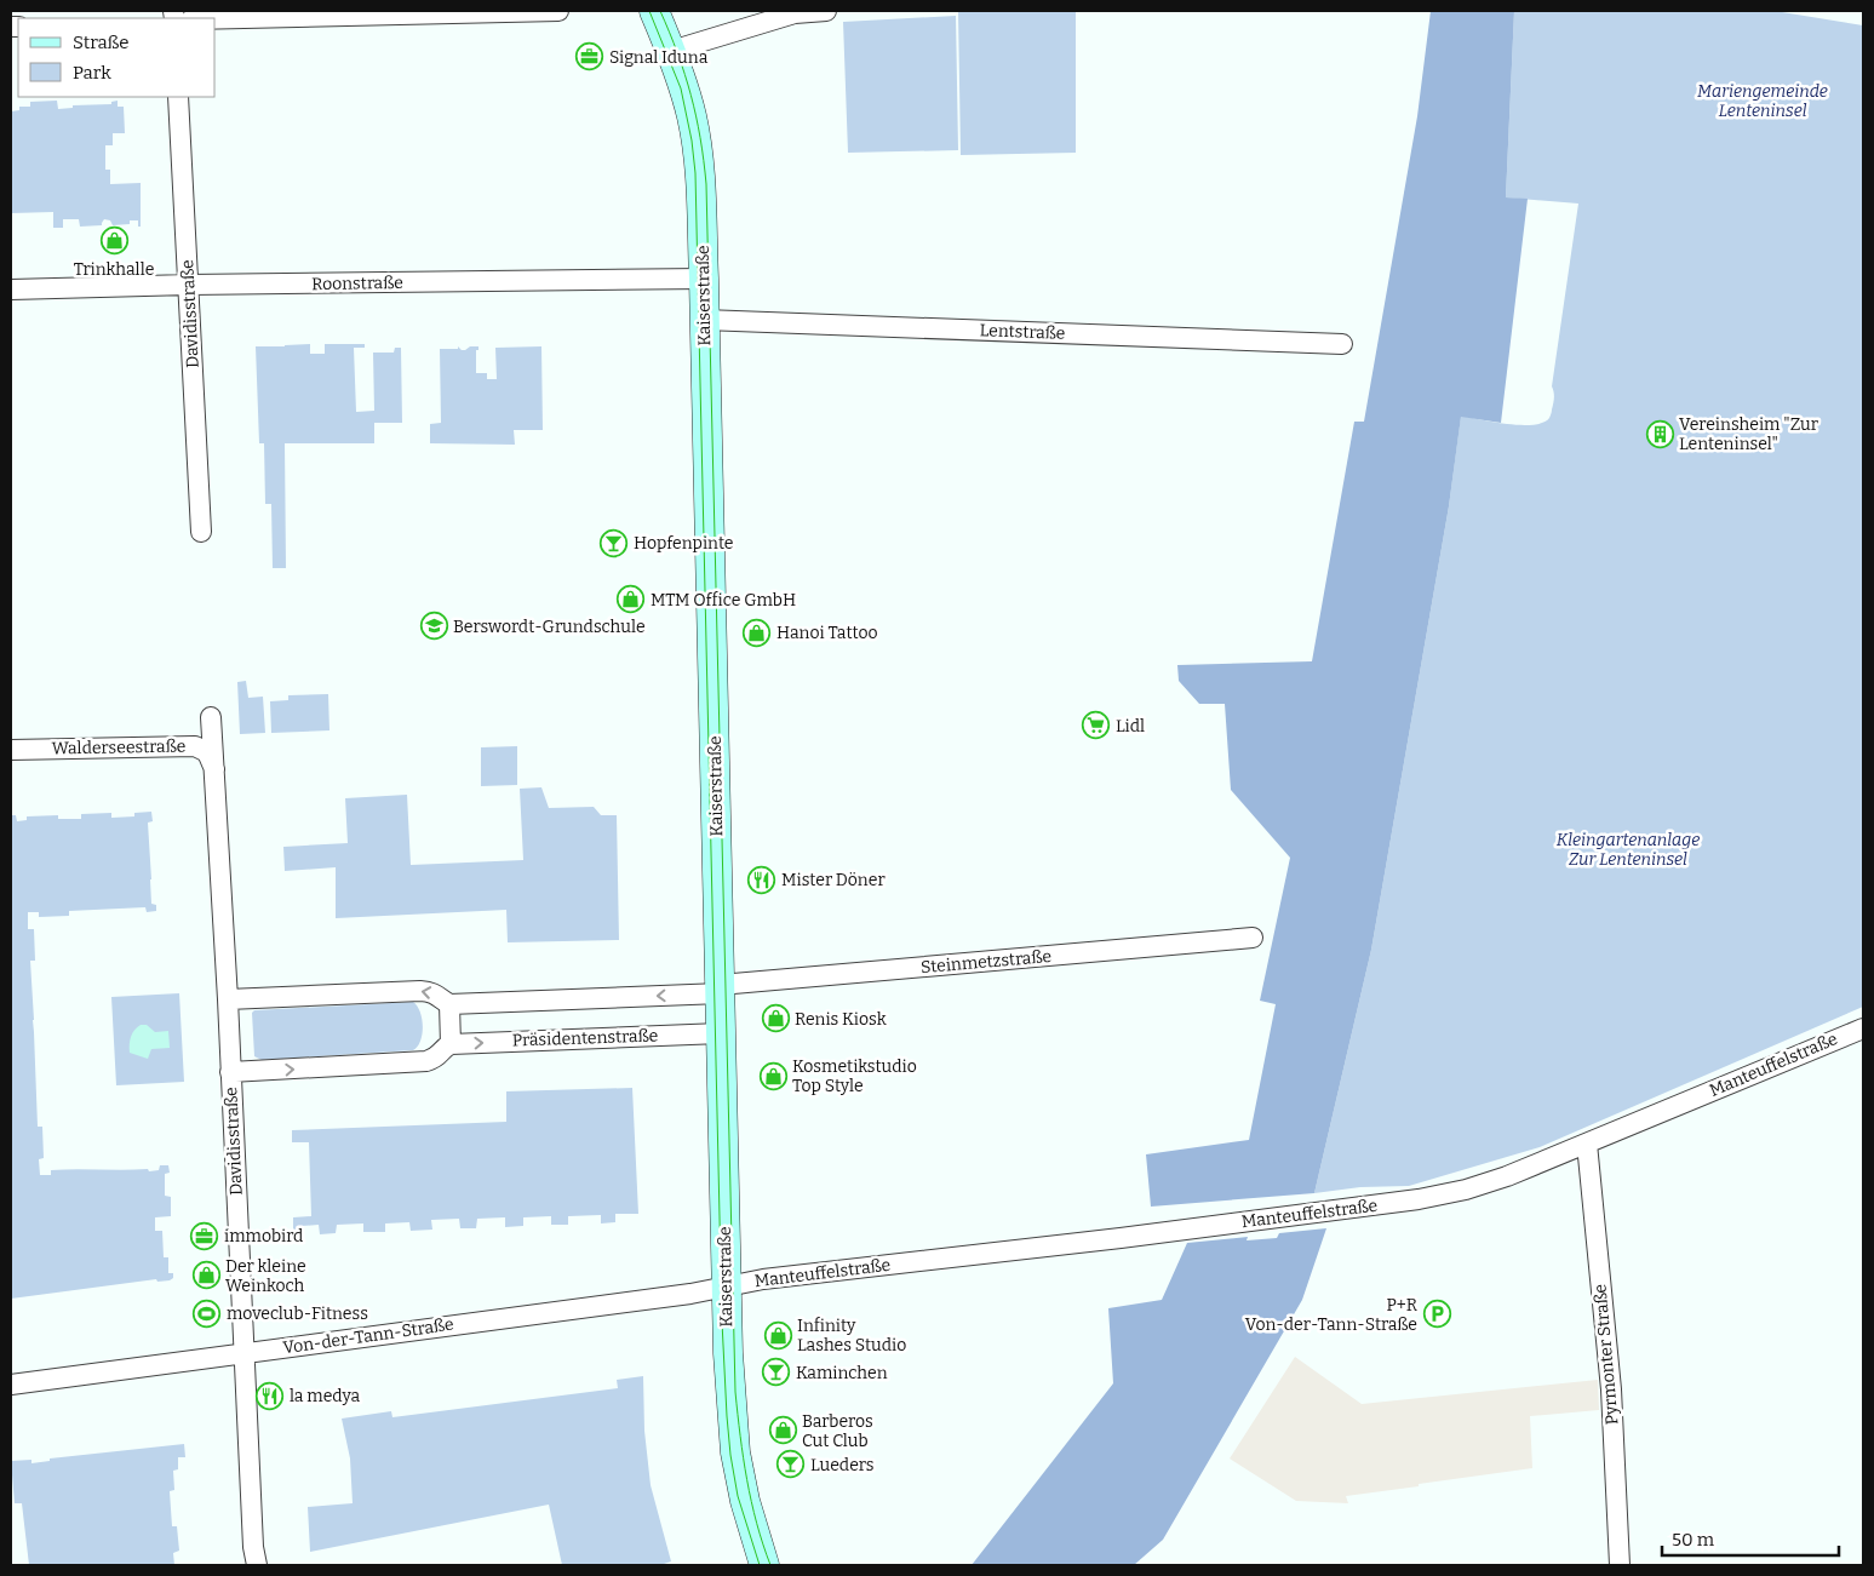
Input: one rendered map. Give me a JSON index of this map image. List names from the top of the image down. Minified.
{"streets":{"main road":["Kaiserstraße"],"street":["Roonstraße","Davidisstraße","Lentstraße","Walderseestraße","Steinmetzstraße","Präsidentenstraße","Manteuffelstraße","Von-der-Tann-Straße","Pyrmonter Straße"]},"crossings":[["Roonstraße","Kaiserstraße"],["Roonstraße","Davidisstraße"],["Kaiserstraße","Lentstraße"],["Kaiserstraße","Steinmetzstraße"],["Kaiserstraße","Präsidentenstraße"],["Kaiserstraße","Manteuffelstraße"],["Kaiserstraße","Von-der-Tann-Straße"],["Davidisstraße","Walderseestraße"],["Davidisstraße","Von-der-Tann-Straße"],["Manteuffelstraße","Von-der-Tann-Straße"],["Manteuffelstraße","Pyrmonter Straße"]],"parks":["Mariengemeinde Lenteninsel","Kleingartenanlage Zur Lenteninsel"],"places":{"office":["Signal Iduna","immobird"],"shop":["Trinkhalle","MTM Office GmbH","Hanoi Tattoo","Renis Kiosk","Kosmetikstudio Top Style","Der kleine Weinkoch","Infinity Lashes Studio","Barberos Cut Club"],"building":["Vereinsheim \"Zur Lenteninsel\""],"bar":["Hopfenpinte","Kaminchen","Lueders"],"school or university":["Berswordt-Grundschule"],"supermarket":["Lidl"],"restaurant":["Mister Döner","la medya"],"sports":["moveclub-Fitness"],"parking":["P+R Von-der-Tann-Straße"]},"legend":["Straße","Park"],"scale_bar":"50 m"}
